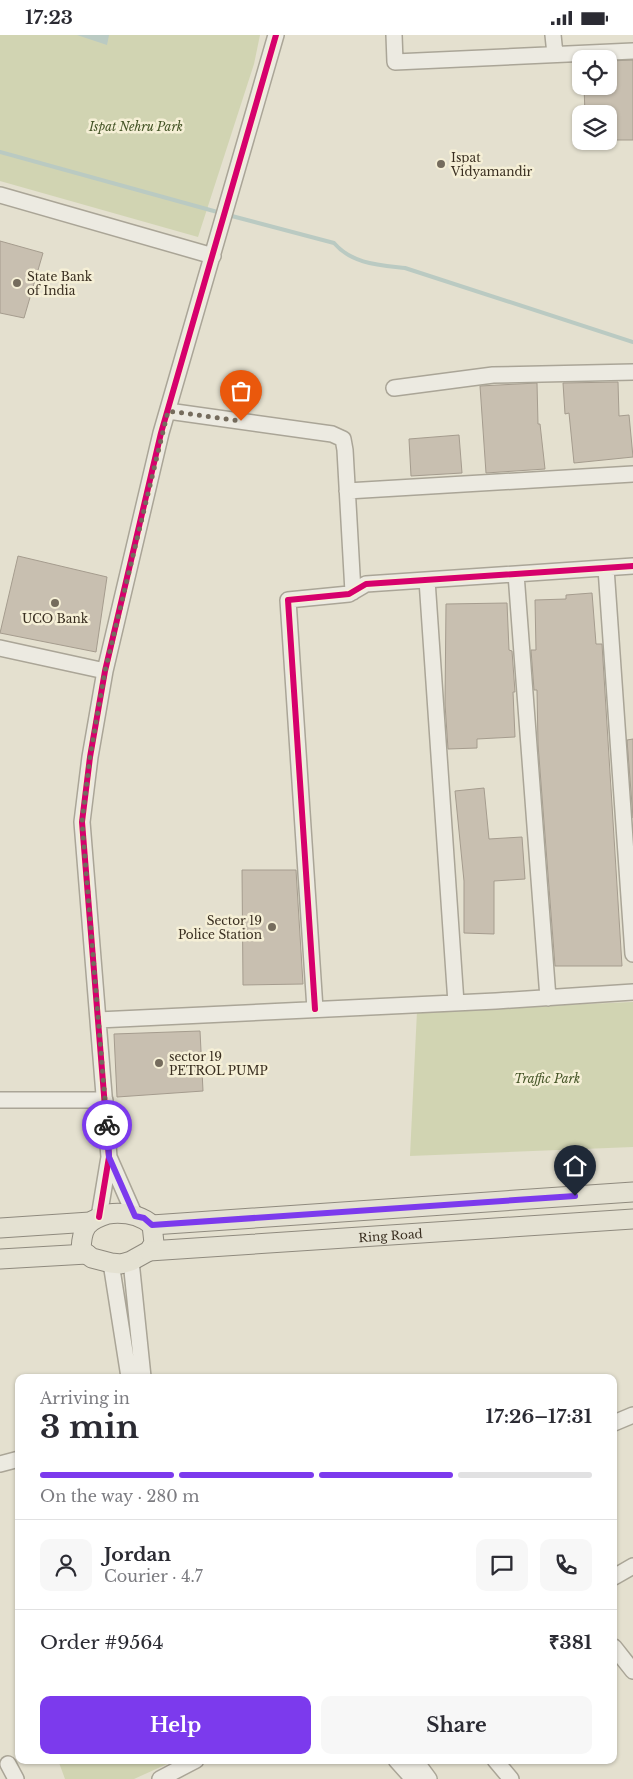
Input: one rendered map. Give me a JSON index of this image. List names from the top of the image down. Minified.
{"streets":{"main road":["Ring Road"]},"parks":["Ispat Nehru Park","Traffic Park"],"places":["Ispat Vidyamandir","State Bank of India","UCO Bank","Sector 19 Police Station","sector 19 PETROL PUMP"],"page":{"status":"17:23","heading":["3 min","Arriving in","17:26–17:31"],"panel":["Jordan","Courier · 4.7","Order #9564","₹381"],"bar":"On the way · 280 m","buttons":["Help","Share"]}}
